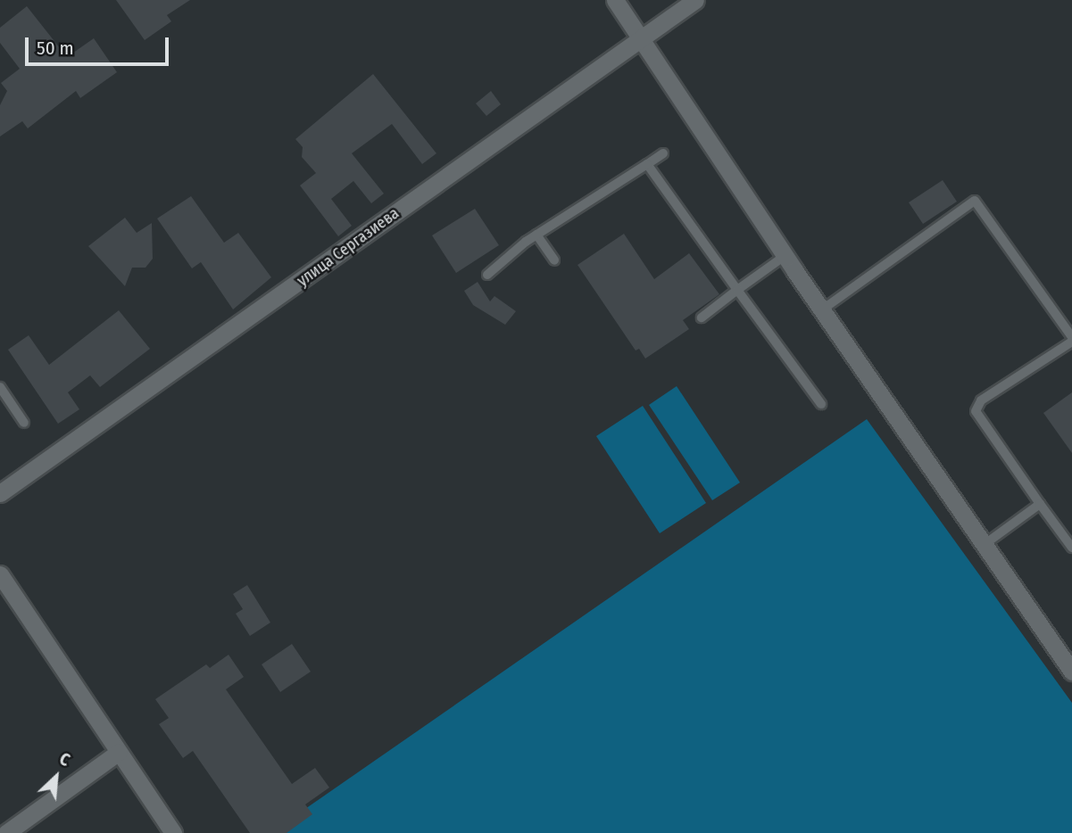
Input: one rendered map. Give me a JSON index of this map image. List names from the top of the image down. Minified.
{"streets":{"street":["улица Сергазиева"]},"scale_bar":"50 m","north":"top right"}
